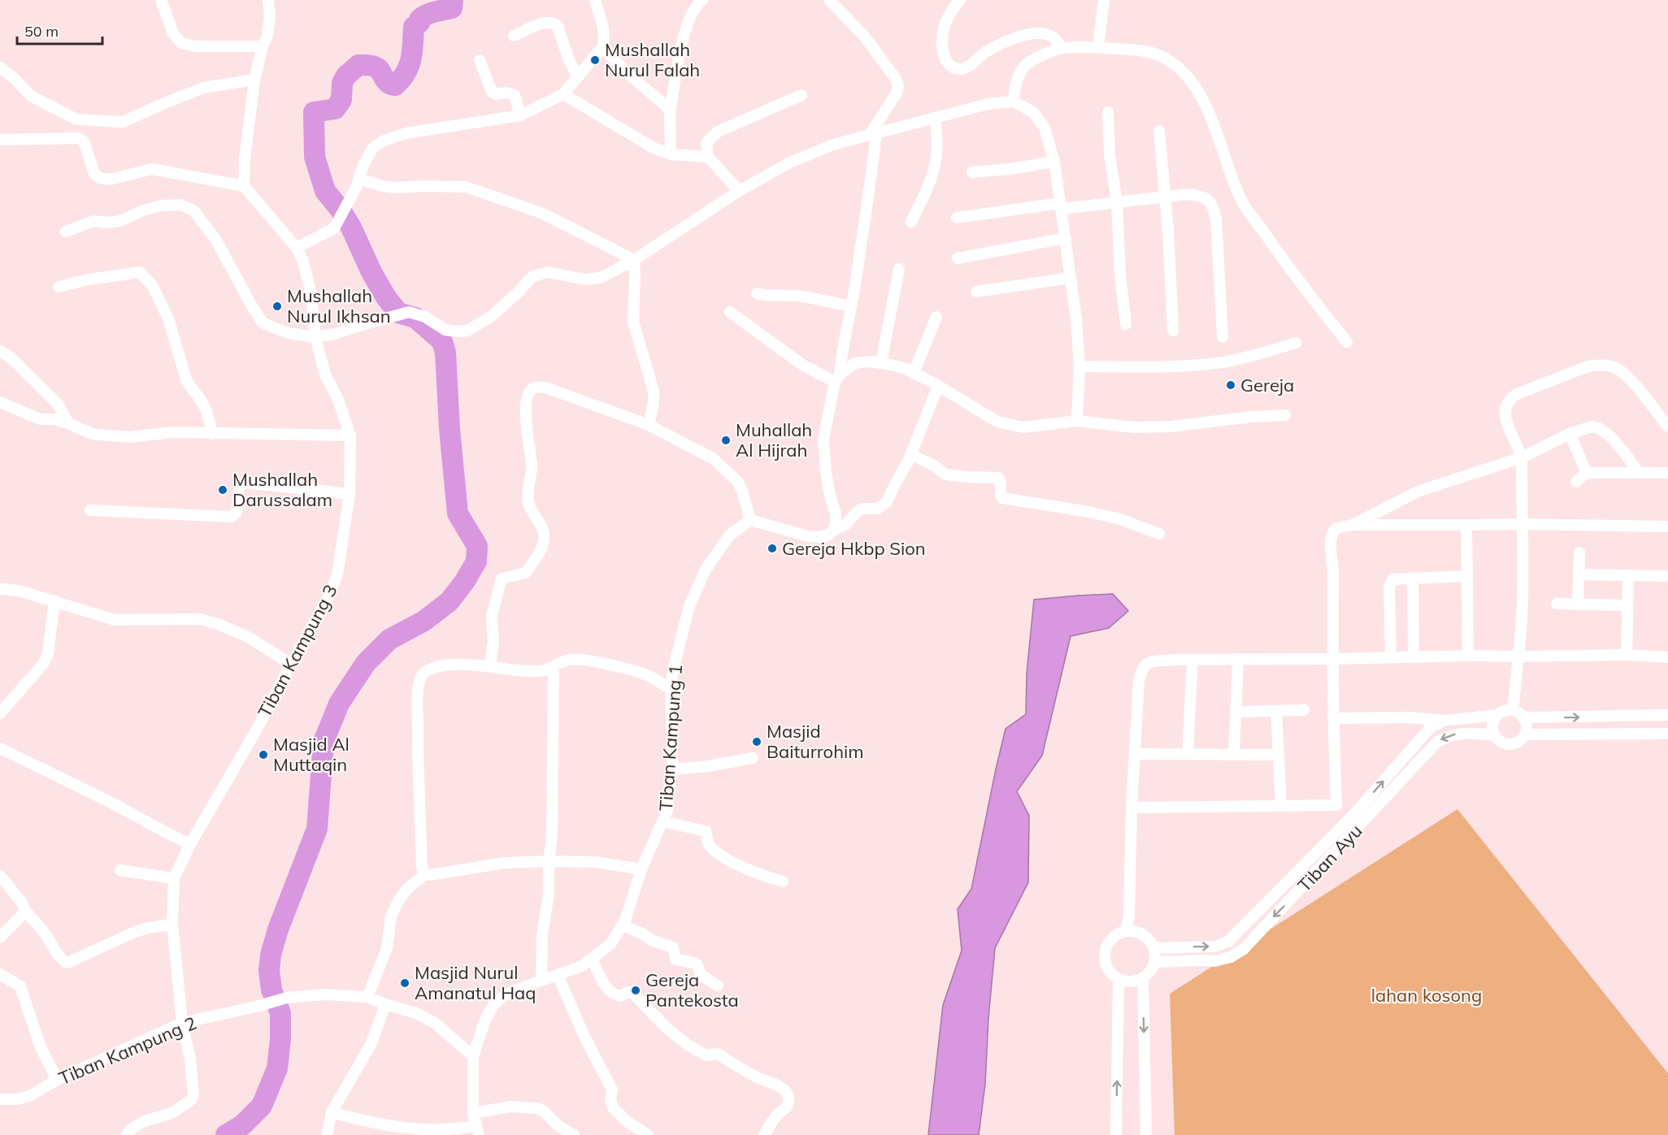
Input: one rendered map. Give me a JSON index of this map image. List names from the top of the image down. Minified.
{"streets":{"street":["Tiban Kampung 3","Tiban Kampung 1","Tiban Ayu","Tiban Kampung 2"]},"crossings":[["Tiban Kampung 3","Tiban Kampung 2"],["Tiban Kampung 1","Tiban Kampung 2"]],"parks":["lahan kosong"],"places":["Mushallah Nurul Falah","Mushallah Nurul Ikhsan","Gereja","Muhallah Al Hijrah","Mushallah Darussalam","Gereja Hkbp Sion","Masjid Baiturrohim","Masjid Al Muttaqin","Masjid Nurul Amanatul Haq","Gereja Pantekosta"],"scale_bar":"50 m"}
